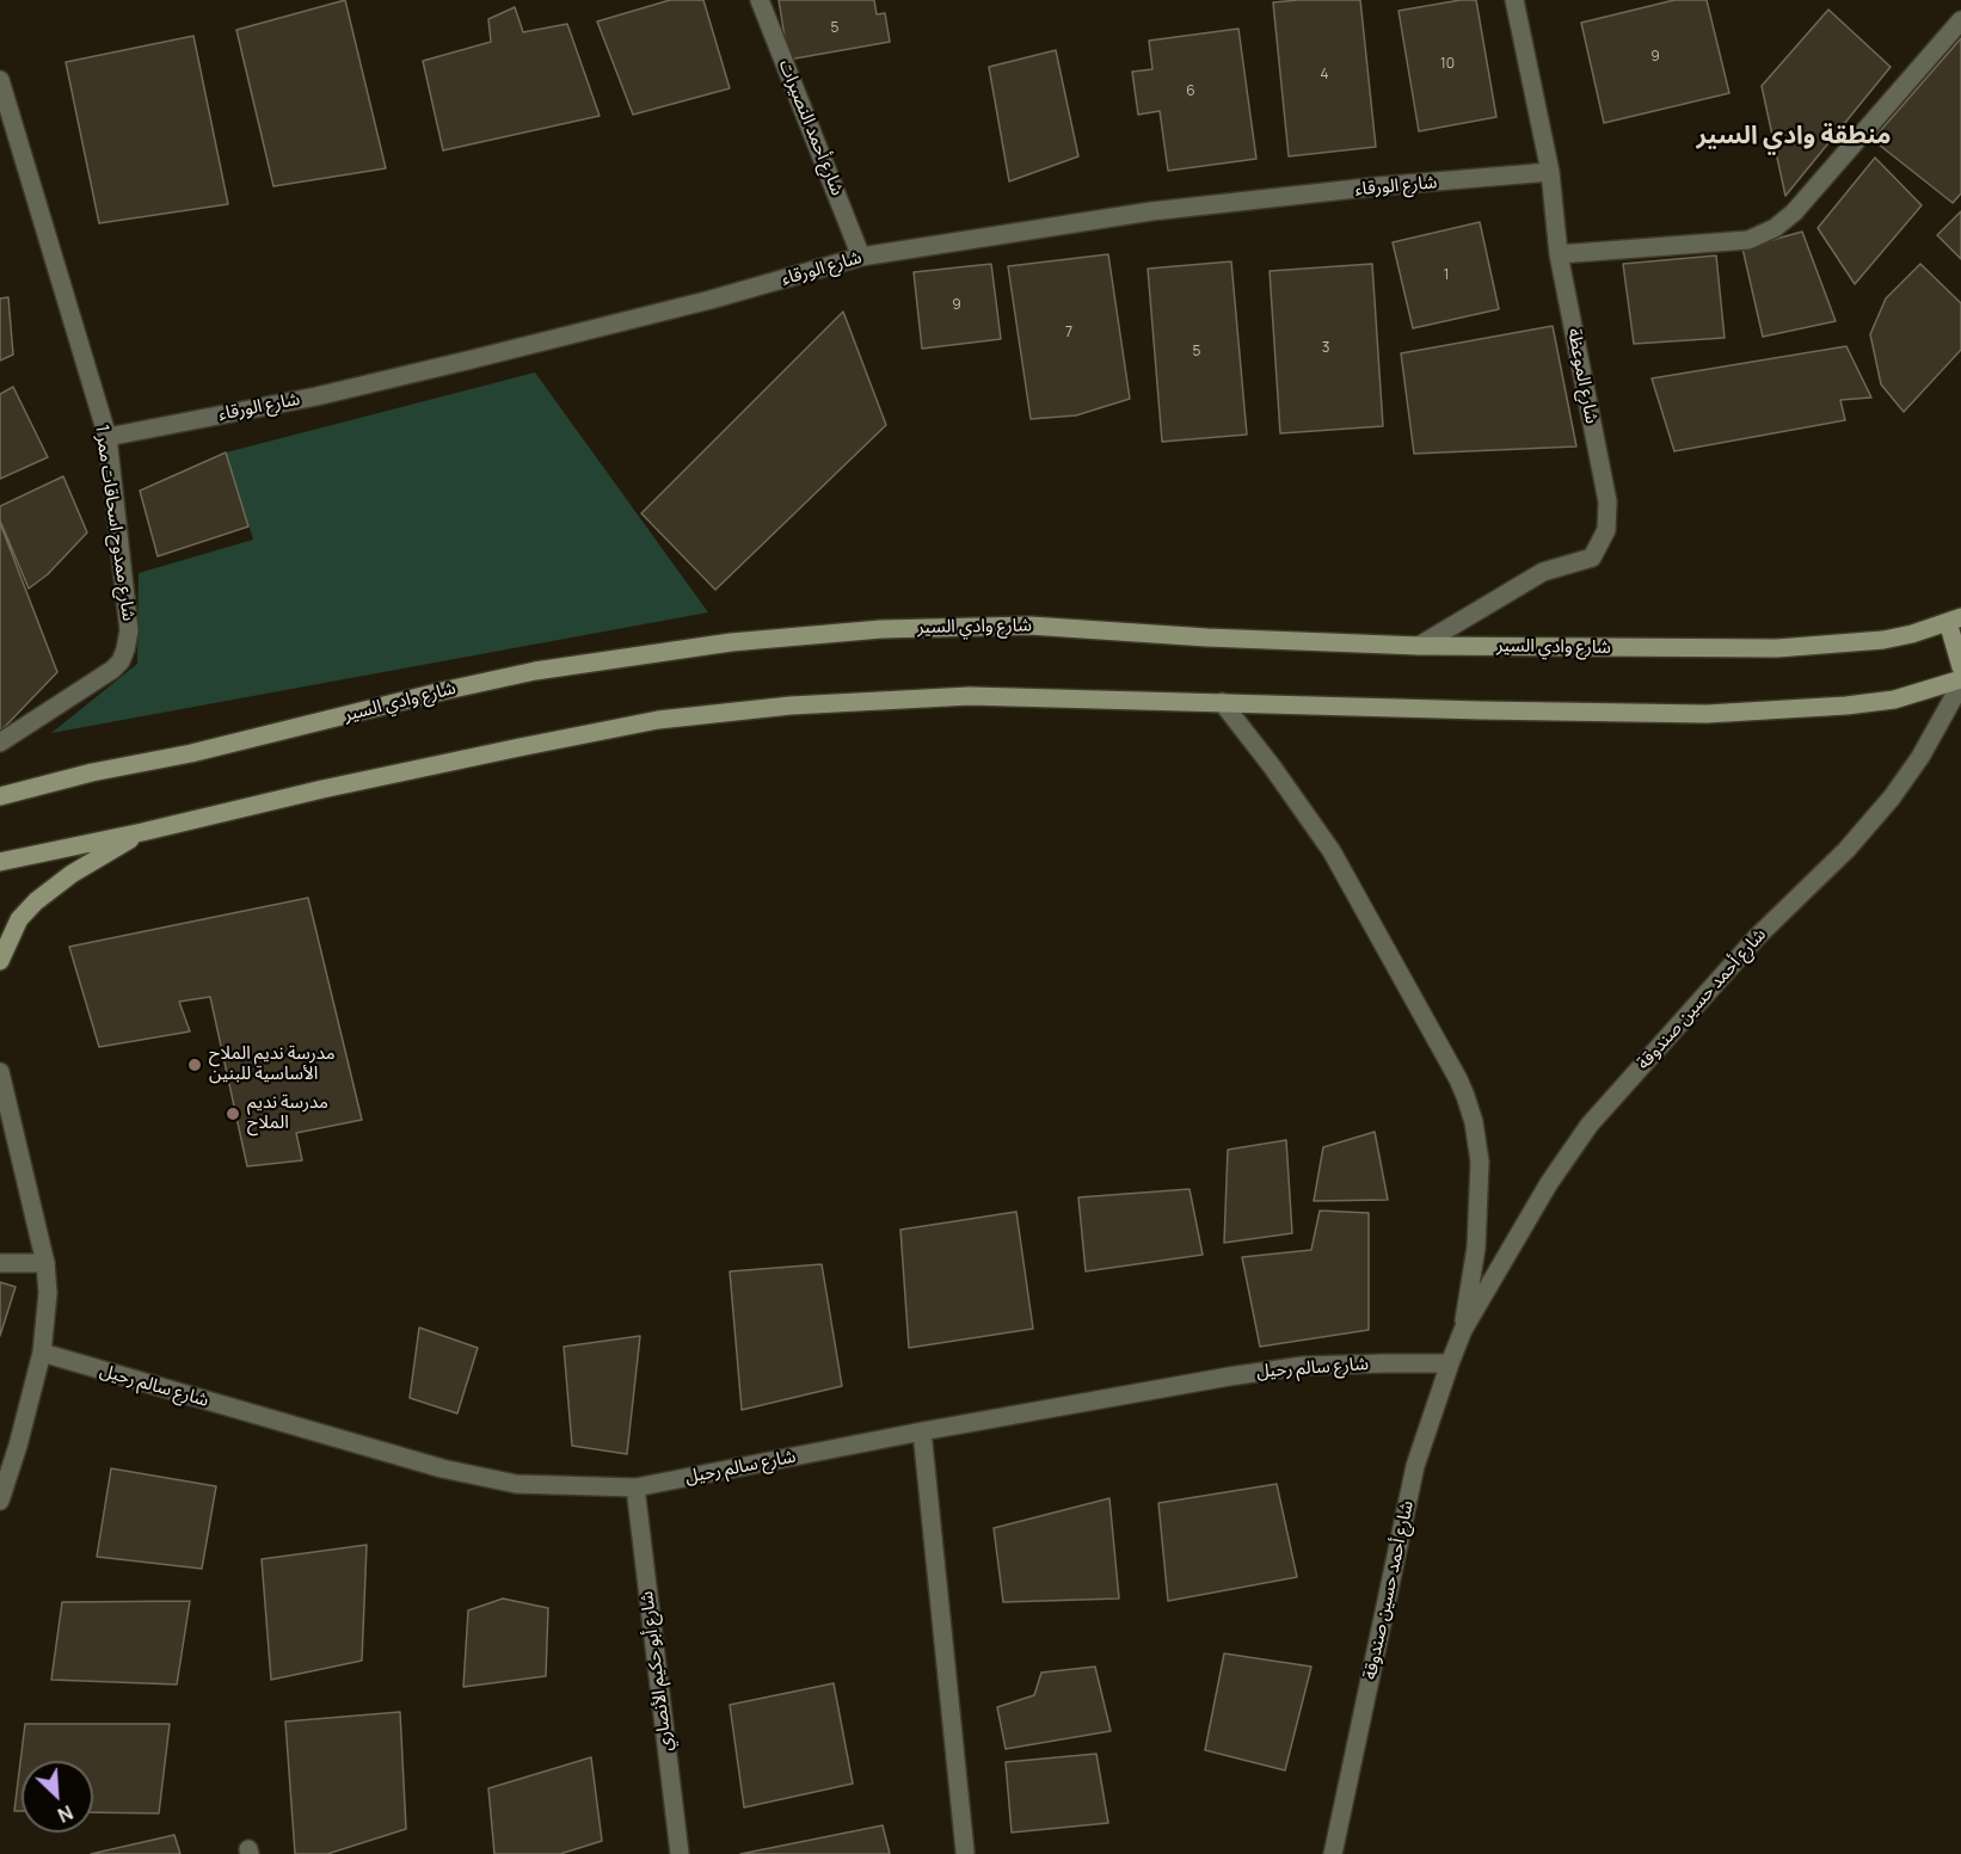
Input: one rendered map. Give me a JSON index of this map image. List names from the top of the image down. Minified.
{"streets":{"main road":["شارع وادي السير"],"street":["شارع أحمد النصيرات","شارع الورقاء","شارع الموعظة","شارع ممدوح اسحاقات ممر 1","شارع أحمد حسين صندوقة","شارع سالم رحيل","شارع أبو حكيم الأنصاري"]},"crossings":[["شارع أحمد النصيرات","شارع الورقاء"],["شارع الورقاء","شارع الموعظة"],["شارع الورقاء","شارع ممدوح اسحاقات ممر 1"],["شارع الموعظة","شارع وادي السير"],["شارع أحمد حسين صندوقة","شارع سالم رحيل"],["شارع سالم رحيل","شارع أبو حكيم الأنصاري"]],"districts":["منطقة وادي السير"],"places":["مدرسة نديم الملاح الأساسية للبنين","مدرسة نديم الملاح"],"house_numbers":["5","9","10","4","6","1","9","7","3","5"],"north":"bottom right"}
